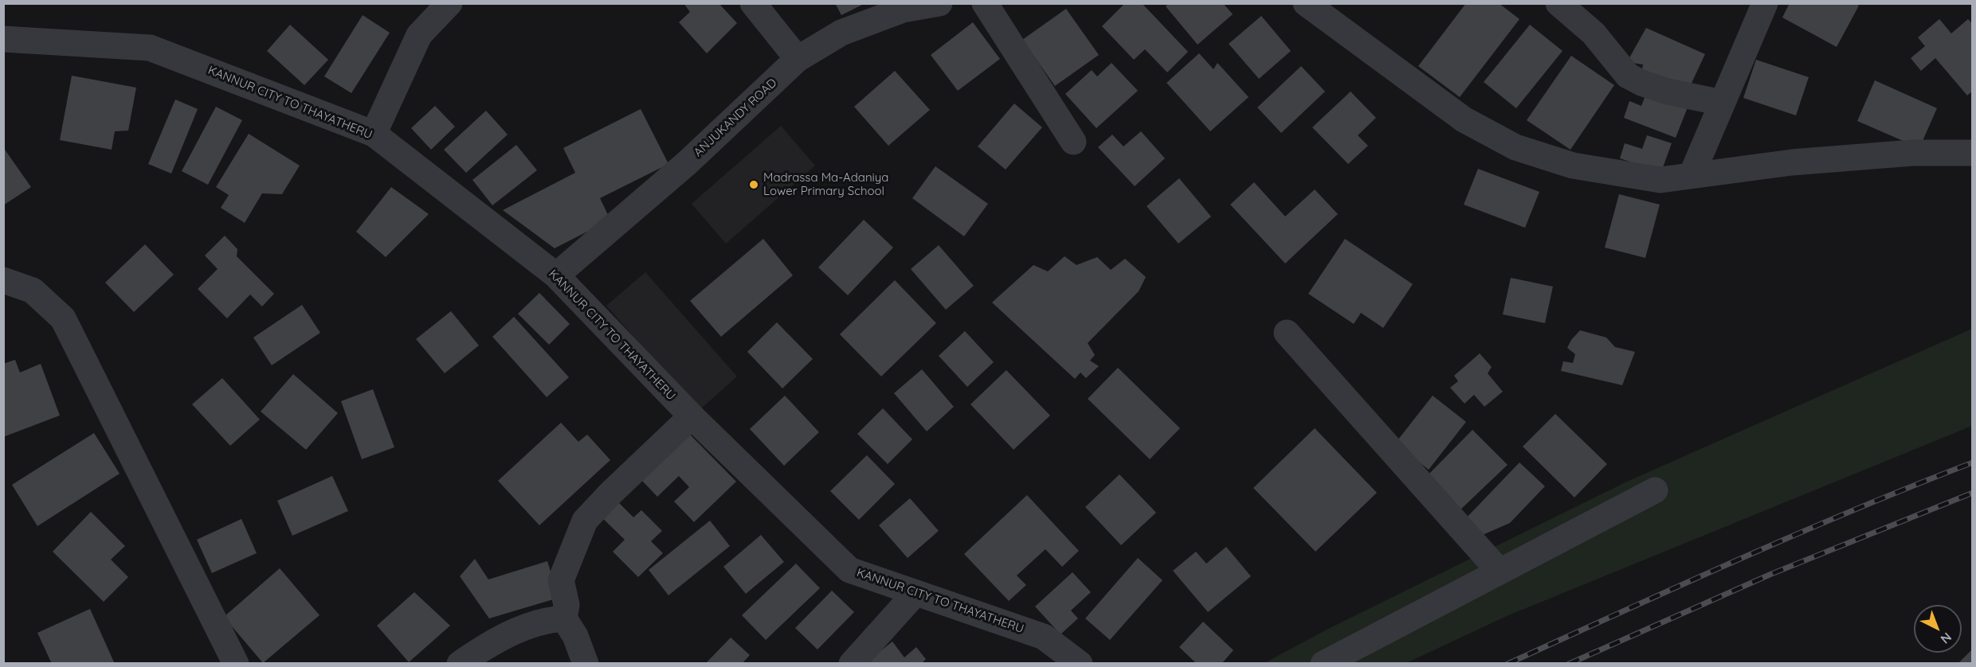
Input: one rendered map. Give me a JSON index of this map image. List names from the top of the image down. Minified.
{"streets":{"street":["KANNUR CITY TO THAYATHERU","ANJUKANDY ROAD"]},"crossings":[["KANNUR CITY TO THAYATHERU","ANJUKANDY ROAD"]],"places":["Madrassa Ma-Adaniya Lower Primary School"],"north":"bottom right"}
